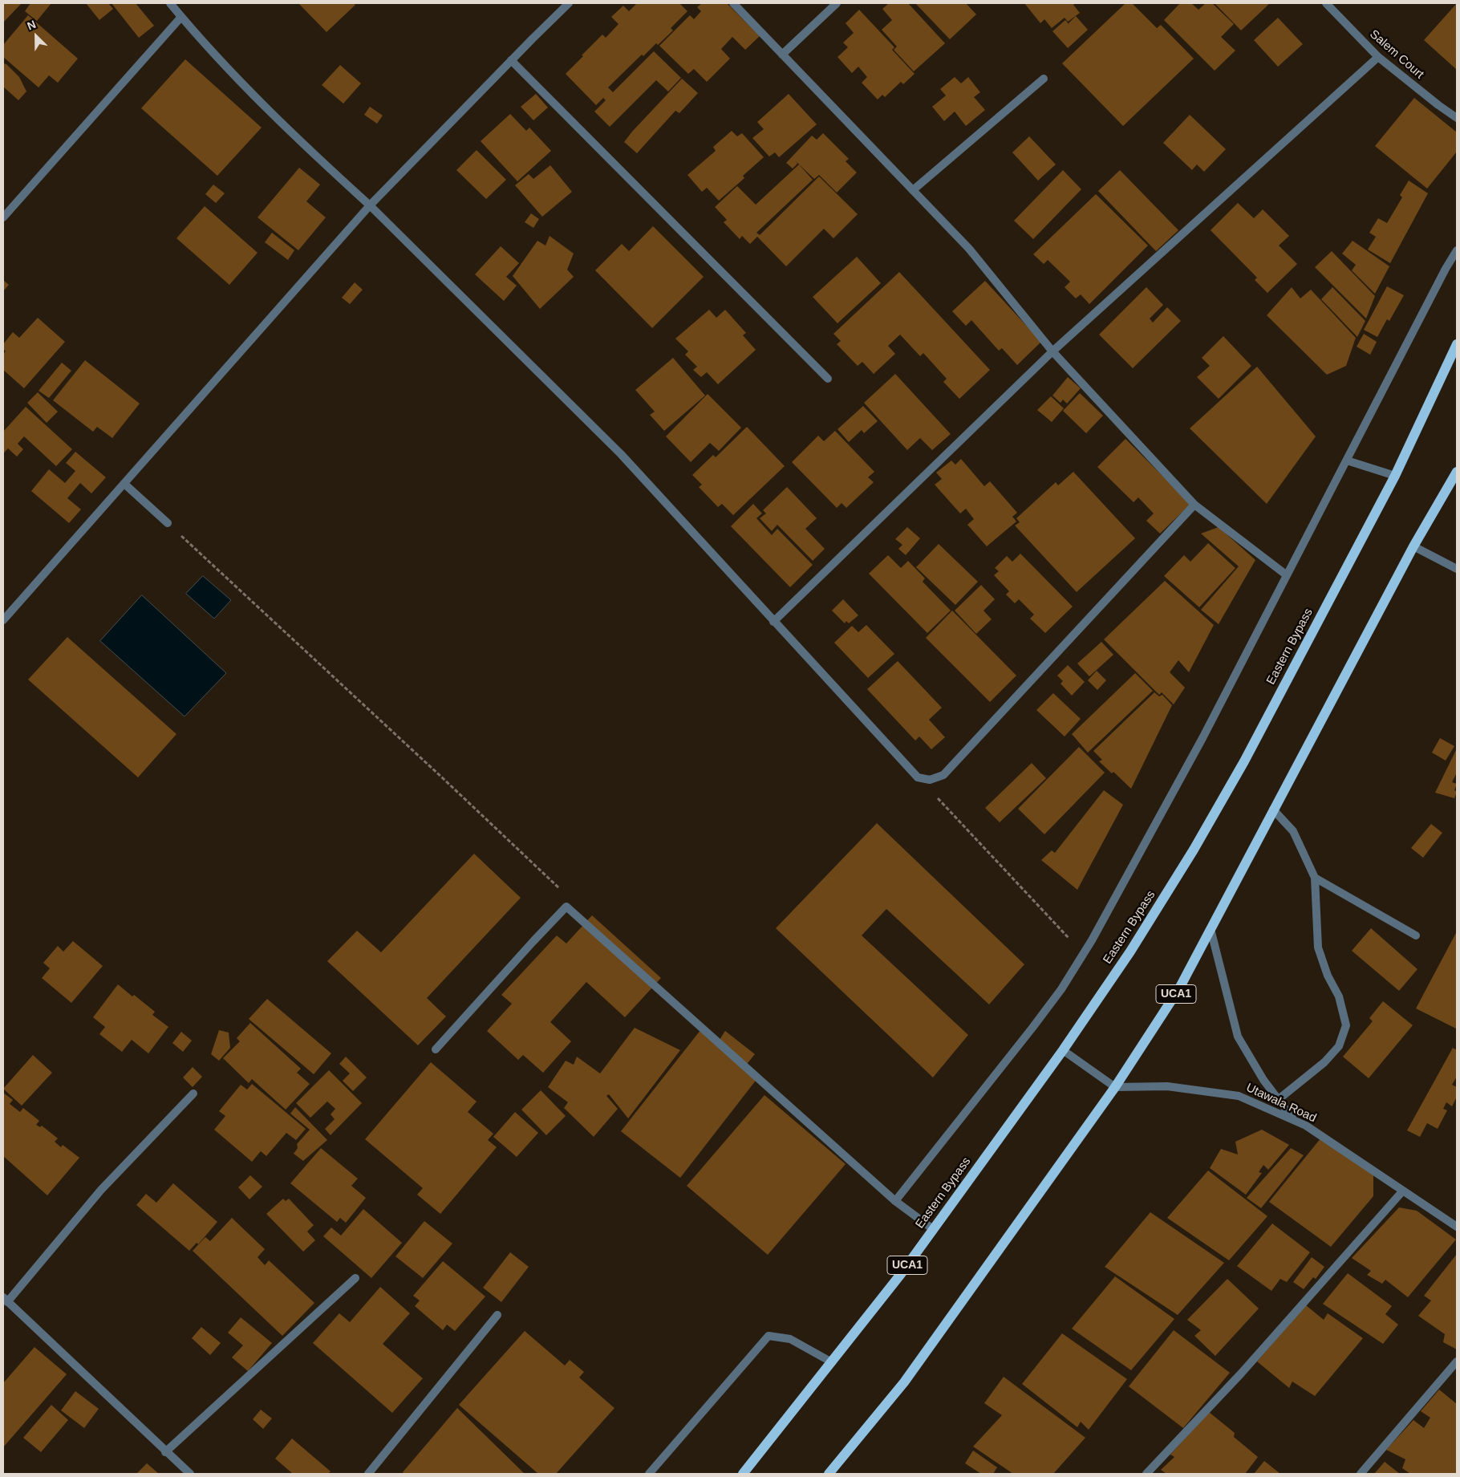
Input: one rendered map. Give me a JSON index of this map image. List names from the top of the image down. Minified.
{"streets":{"main road":["Eastern Bypass","UCA1"],"street":["Salem Court","Utawala Road"]},"crossings":[["UCA1","Utawala Road"]],"north":"top left"}
